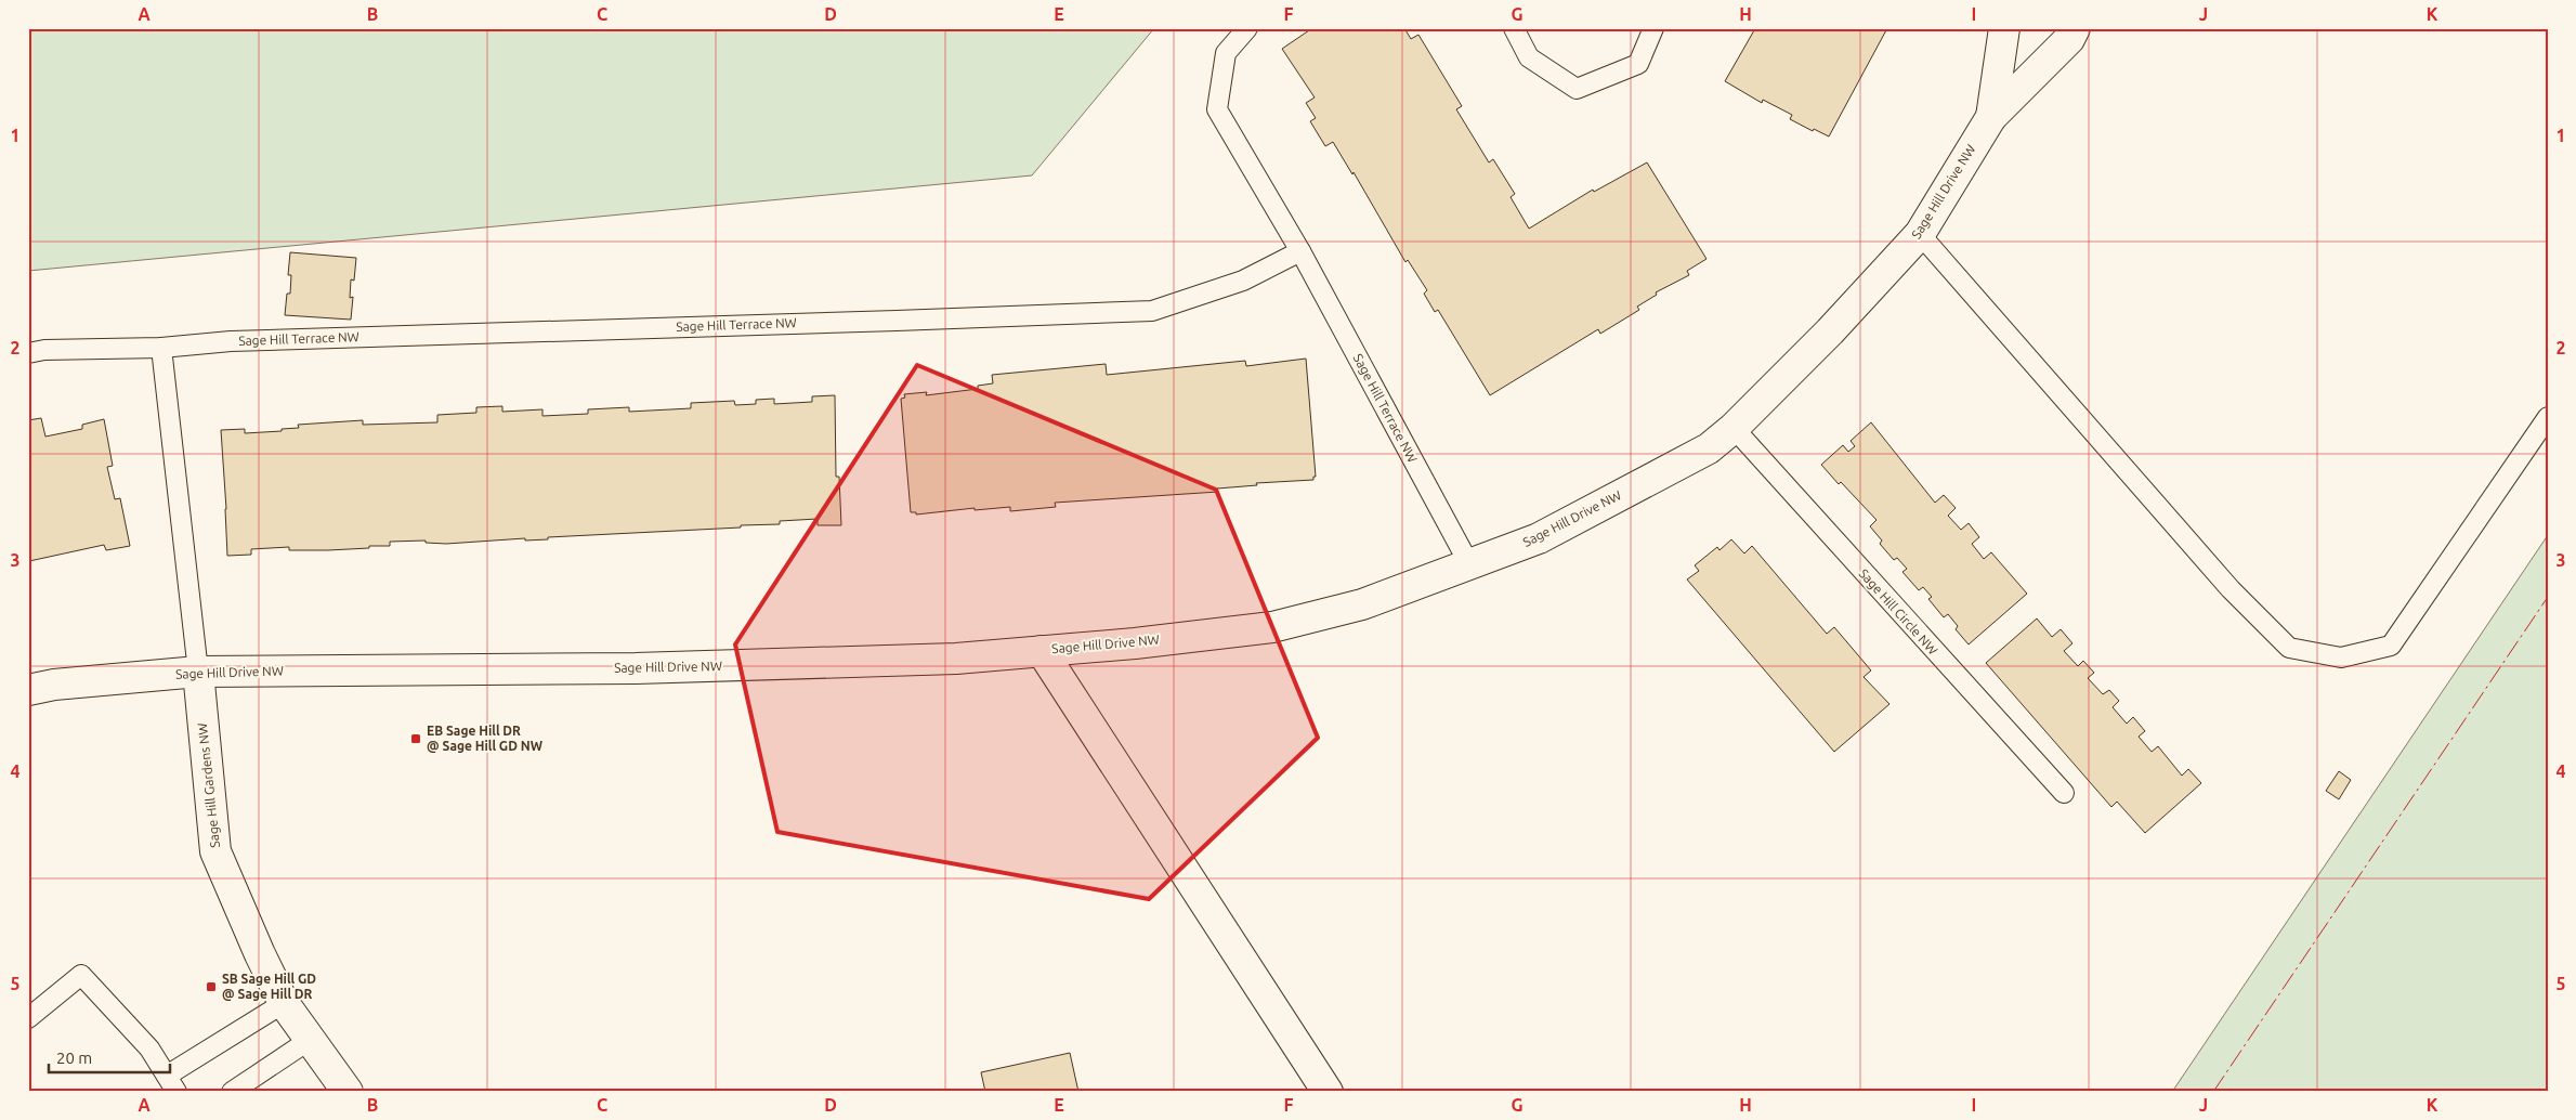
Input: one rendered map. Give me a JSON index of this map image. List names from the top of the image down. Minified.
{"streets":{"street":["Sage Hill Drive NW","Sage Hill Gardens NW"],"lane":["Sage Hill Terrace NW","Sage Hill Circle NW"]},"crossings":[["Sage Hill Drive NW","Sage Hill Terrace NW"],["Sage Hill Drive NW","Sage Hill Circle NW"],["Sage Hill Drive NW","Sage Hill Gardens NW"]],"places":{"transit":["EB Sage Hill DR @ Sage Hill GD NW","SB Sage Hill GD @ Sage Hill DR"]},"scale_bar":"20 m","grid":{"columns":["A","B","C","D","E","F","G","H","I","J","K"],"rows":["1","2","3","4","5"]}}
